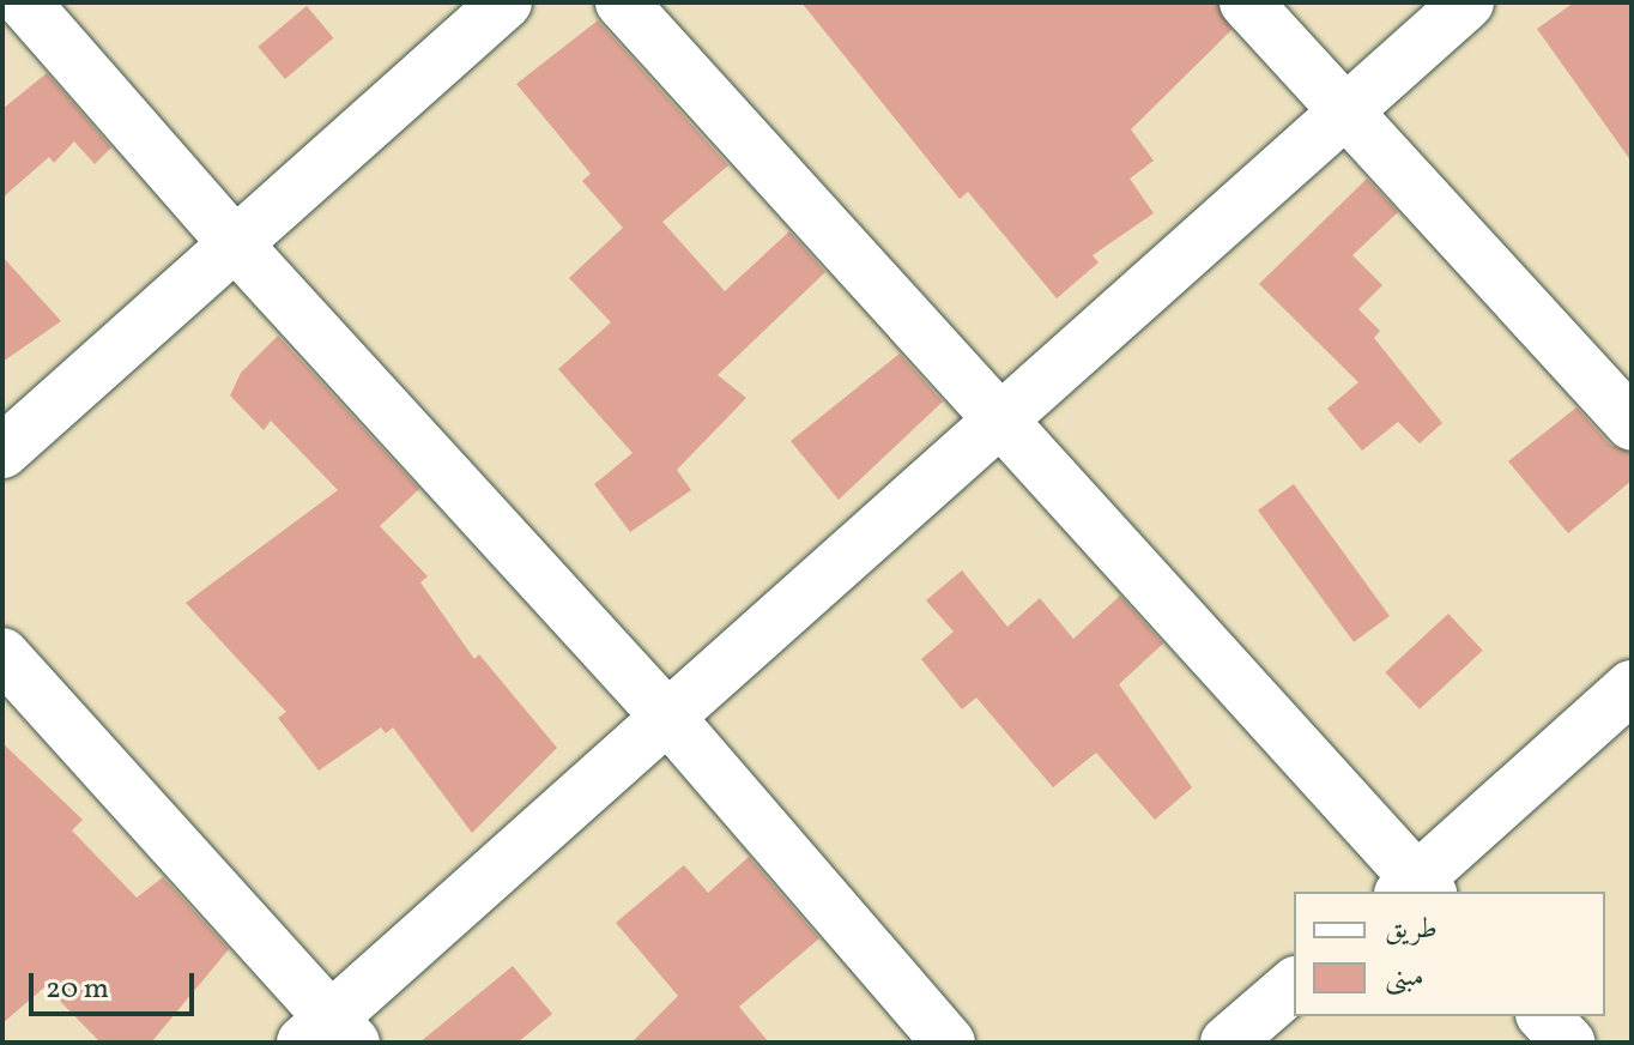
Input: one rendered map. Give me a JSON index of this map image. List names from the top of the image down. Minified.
{"legend":["طريق","مبنى"],"scale_bar":"20 m"}
